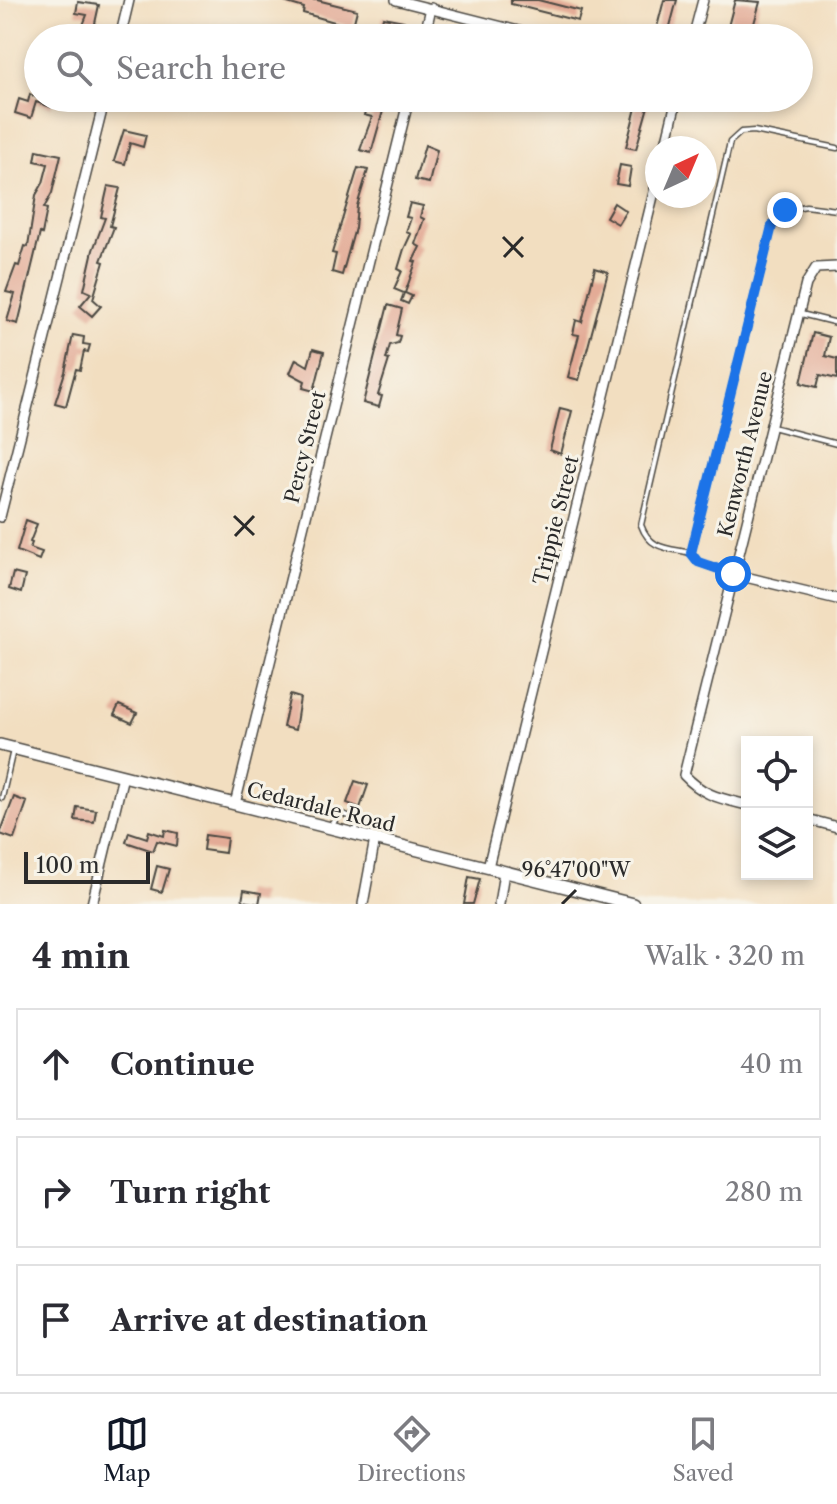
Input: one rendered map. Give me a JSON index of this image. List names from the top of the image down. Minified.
{"streets":{"street":["Percy Street","Kenworth Avenue","Trippie Street","Cedardale Road"]},"crossings":[["Percy Street","Cedardale Road"],["Trippie Street","Cedardale Road"]],"scale_bar":"100 m","north":"top right","page":{"search":"Search here","scale":"100 m","heading":["4 min","Walk · 320 m"],"list":[["Continue","40 m"],["Turn right","280 m"],"Arrive at destination"],"nav":["Map","Directions","Saved"]},"coordinates":["96°47'00\"W"]}
